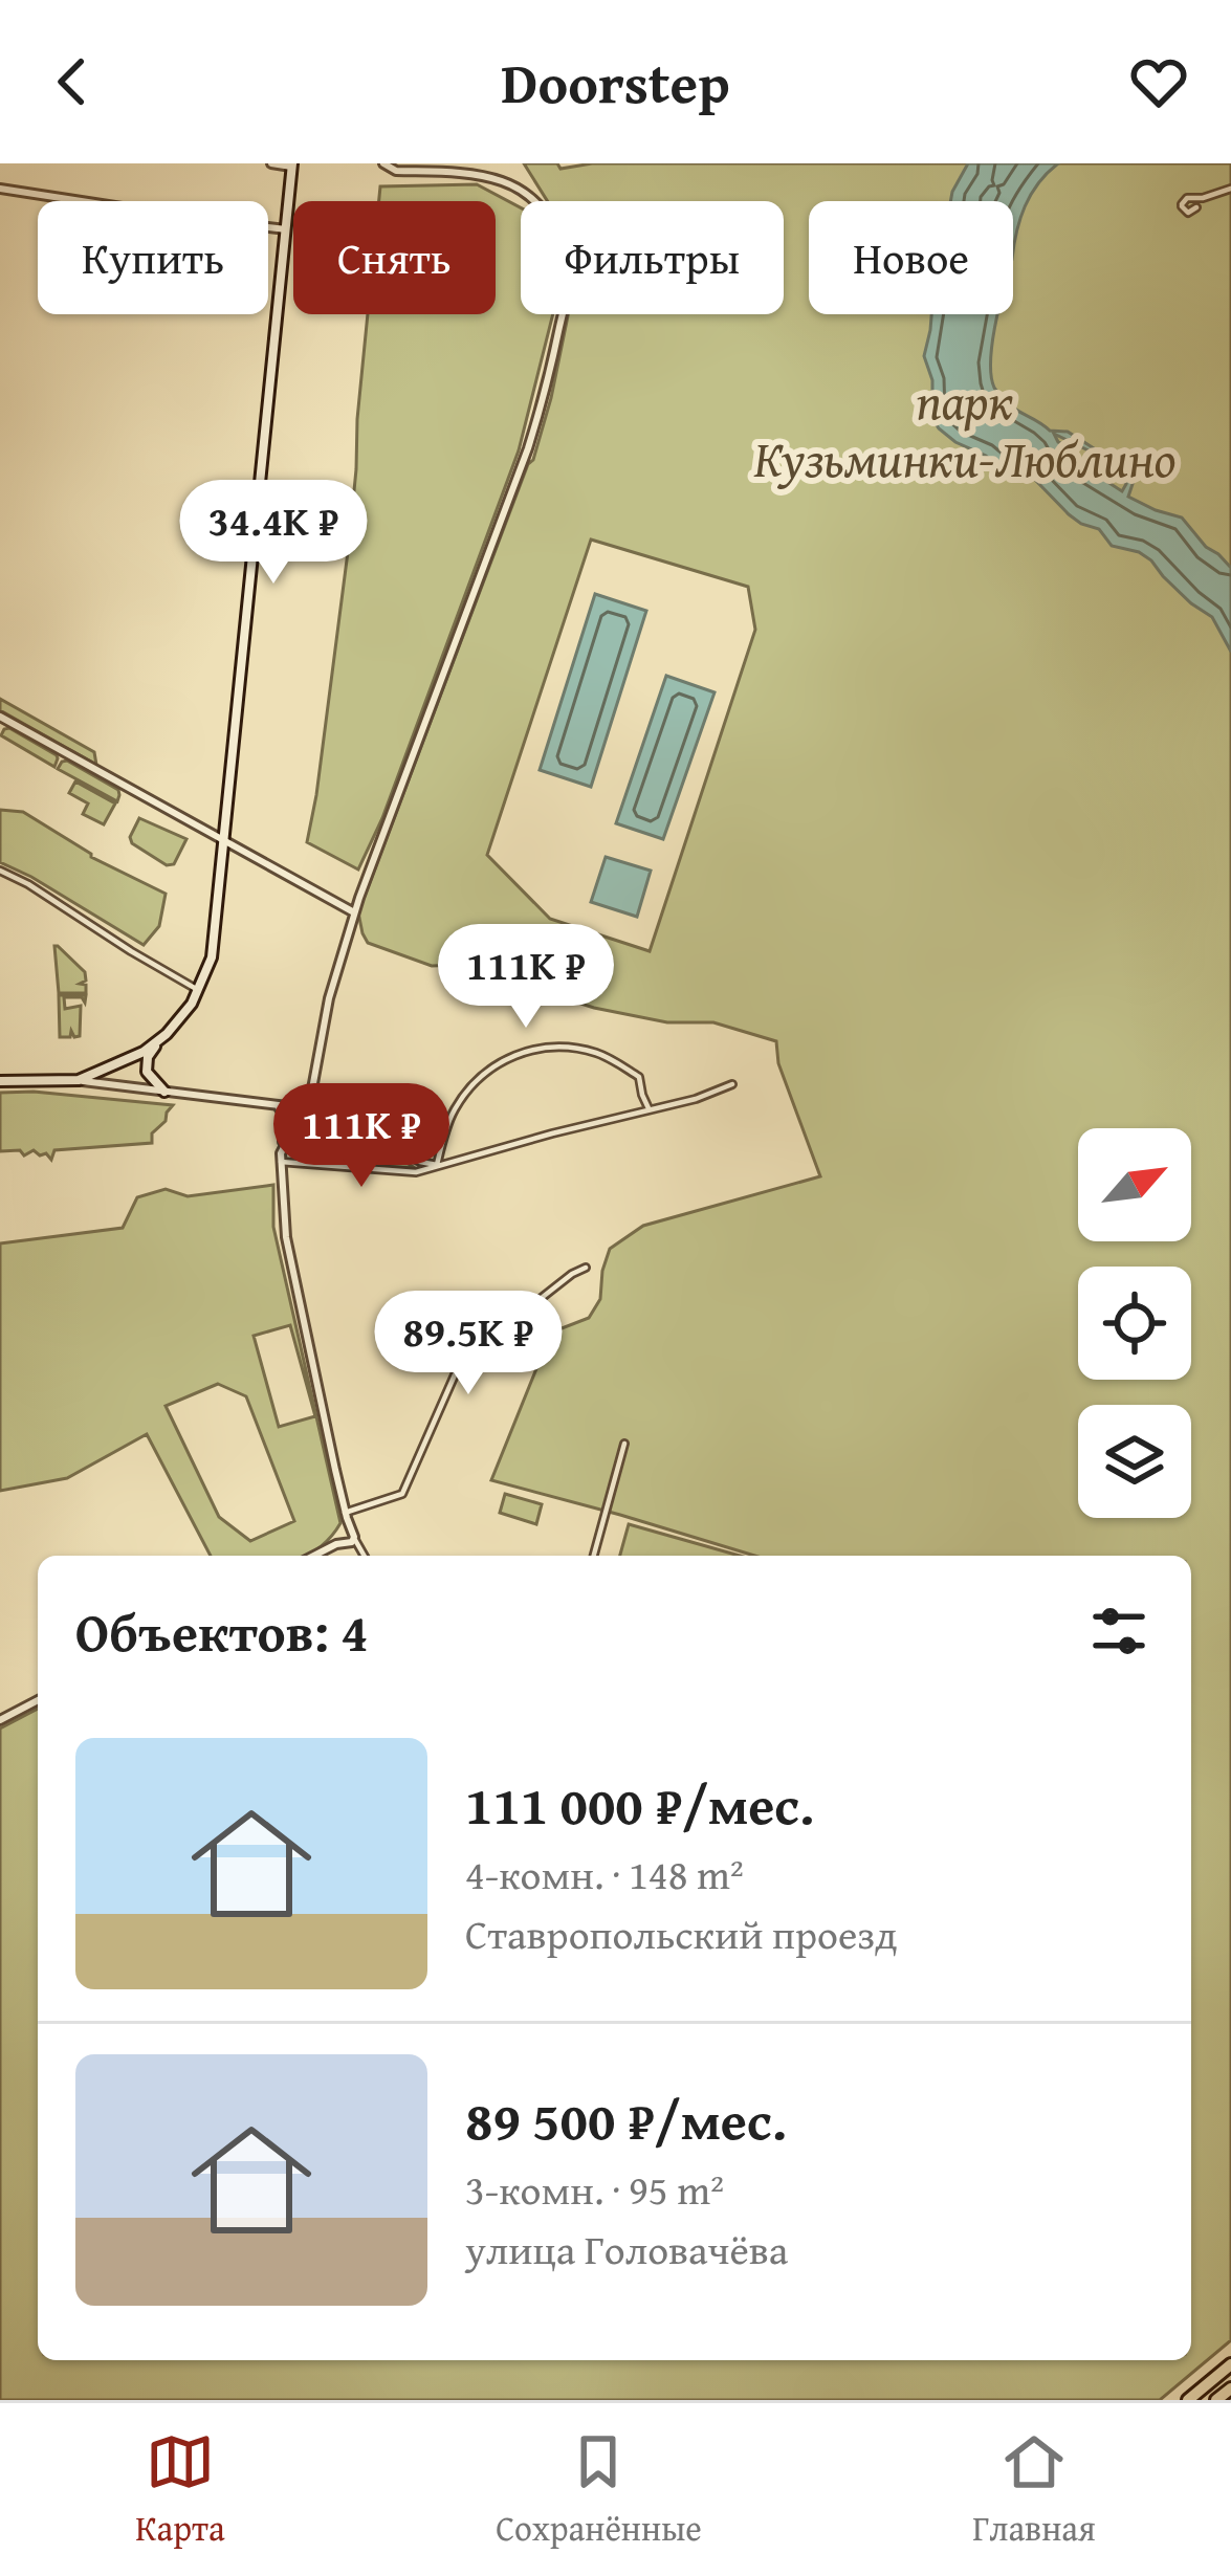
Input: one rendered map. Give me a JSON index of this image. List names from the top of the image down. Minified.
{"parks":["парк Кузьминки-Люблино"],"north":"top right","page":{"header":"Doorstep","chip":["Купить","Снять","Фильтры","Новое"],"price":["34.4K ₽","111K ₽","111K ₽","89.5K ₽"],"heading":"Объектов: 4","list":[{"name":"111 000 ₽/мес.","note":"4-комн. · 148 m² · Ставропольский проезд"},{"name":"89 500 ₽/мес.","note":"3-комн. · 95 m² · улица Головачёва"}],"tabs":["Карта","Сохранённые","Главная"]}}
